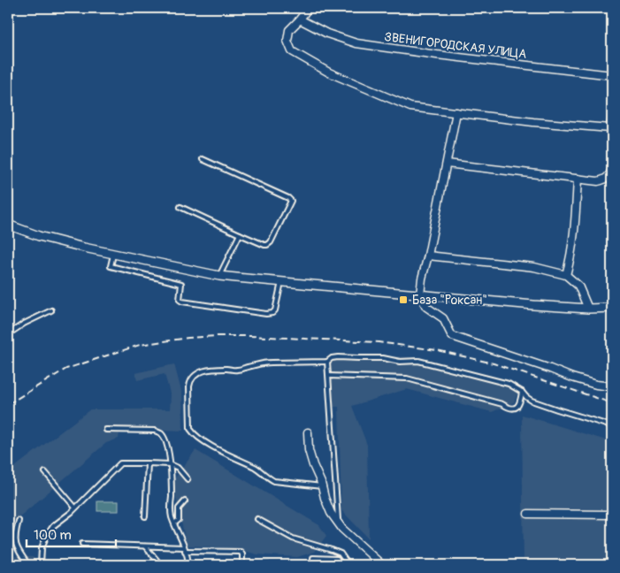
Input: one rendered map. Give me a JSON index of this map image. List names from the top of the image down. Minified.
{"streets":{"street":["ЗВЕНИГОРОДСКАЯ УЛИЦА"]},"places":{"transit":["База \"Роксан\""]},"scale_bar":"100 m"}
